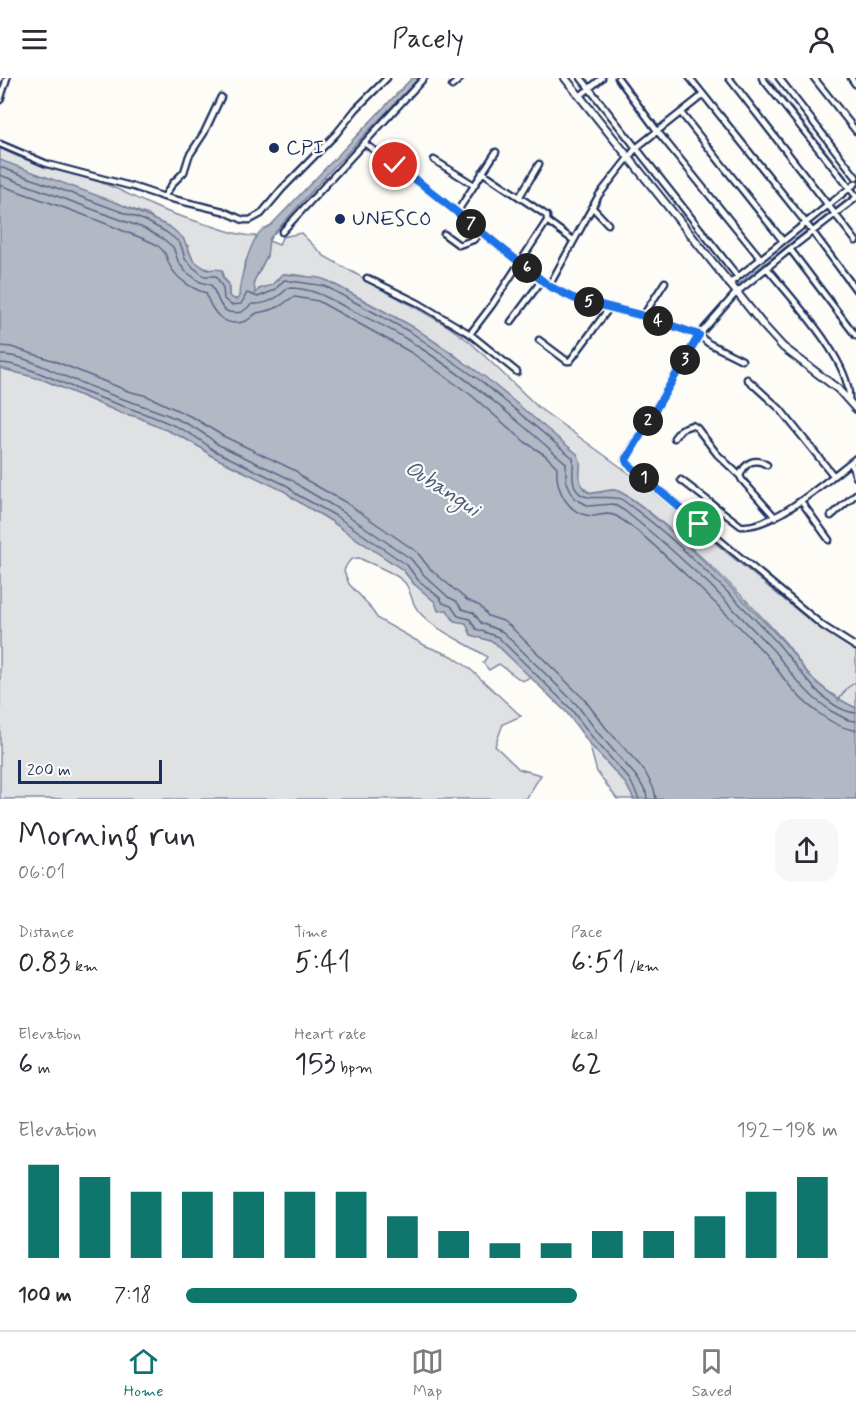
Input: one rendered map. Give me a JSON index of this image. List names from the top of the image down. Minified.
{"water":["Oubangui"],"places":["CPI","UNESCO"],"scale_bar":"200 m","page":{"header":"Pacely","pins":["7","6","5","4","3","2","1"],"scale":"200 m","heading":["Morning run","06:01"],"stats":[["Distance","0.83 km"],["Time","5:41"],["Pace","6:51 /km"],["Elevation","6 m"],["Heart rate","153 bpm"],["kcal","62"]],"chart":["Elevation","192–198 m"],"list":[{"name":"100 m","note":"7:18"}],"tabs":["Home","Map","Saved"]}}
